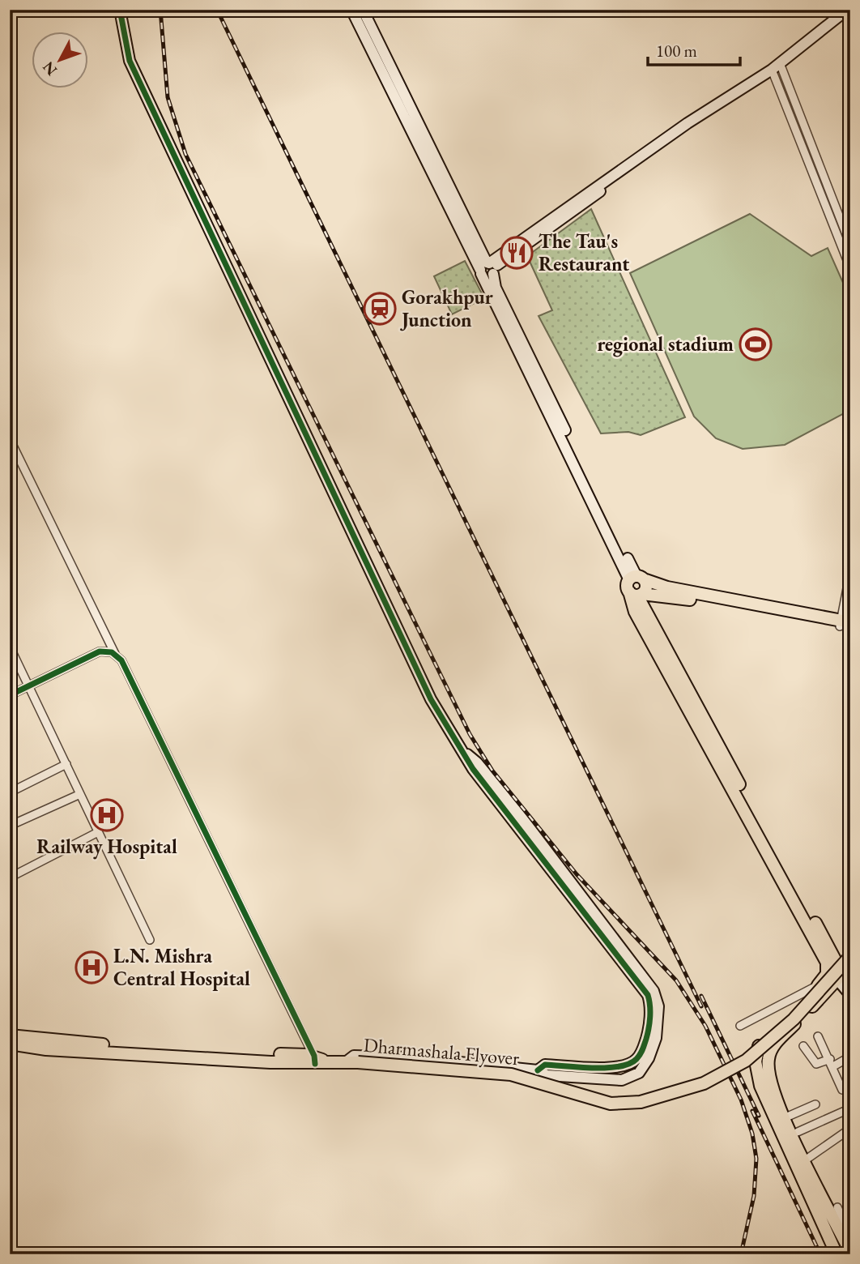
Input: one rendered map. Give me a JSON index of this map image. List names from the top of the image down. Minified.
{"streets":{"main road":["Dharmashala Flyover"]},"places":{"restaurant":["The Tau's Restaurant"],"station":["Gorakhpur Junction"],"sports":["regional stadium"],"hospital":["Railway Hospital","L.N. Mishra Central Hospital"]},"scale_bar":"100 m","north":"bottom left"}
